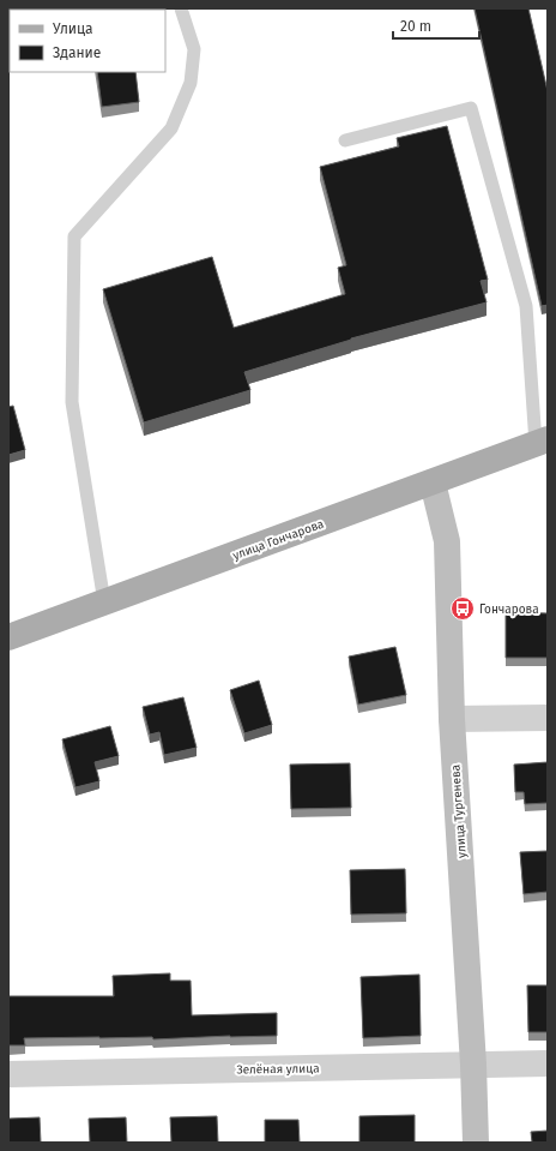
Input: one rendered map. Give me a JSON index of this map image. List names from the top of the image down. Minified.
{"streets":{"main road":["улица Гончарова"],"street":["улица Тургенева","Зелёная улица"]},"crossings":[["улица Гончарова","улица Тургенева"],["улица Тургенева","Зелёная улица"]],"places":{"bus stop":["Гончарова"]},"legend":["Улица","Здание"],"scale_bar":"20 m"}
